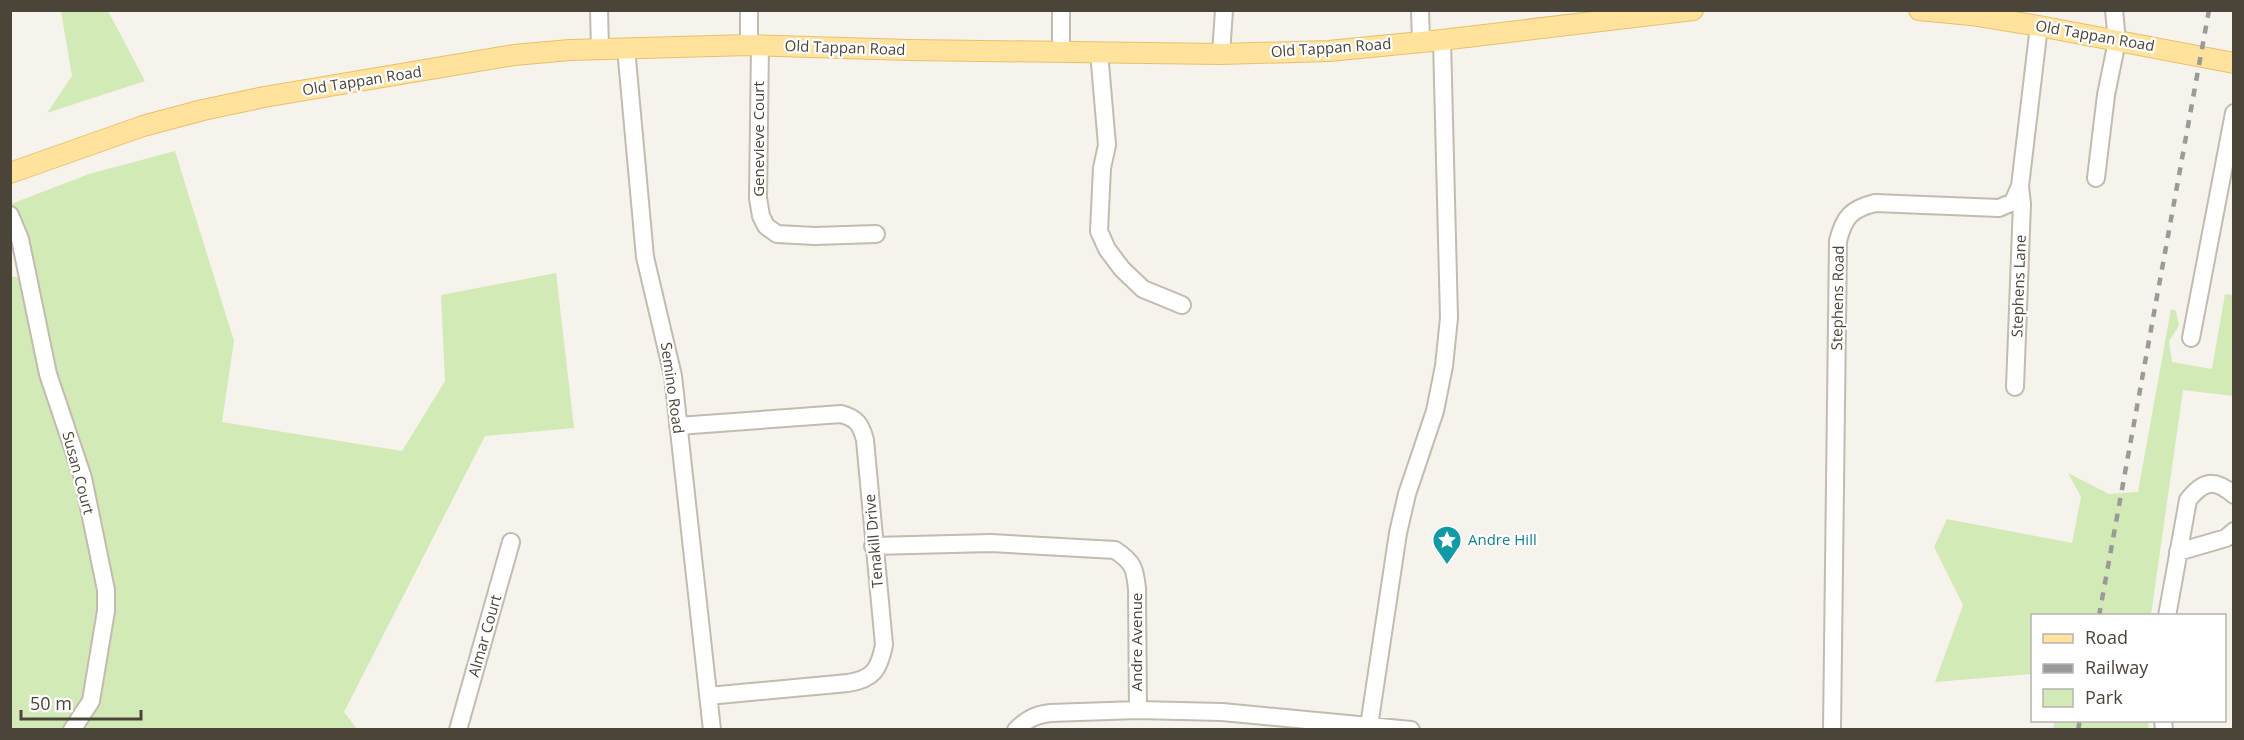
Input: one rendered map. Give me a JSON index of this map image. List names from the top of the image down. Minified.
{"streets":{"main road":["Old Tappan Road"],"street":["Genevieve Court","Stephens Lane","Stephens Road","Semino Road","Susan Court","Tenakill Drive","Almar Court","Andre Avenue"]},"crossings":[["Old Tappan Road","Genevieve Court"],["Old Tappan Road","Semino Road"],["Stephens Lane","Stephens Road"],["Semino Road","Tenakill Drive"],["Tenakill Drive","Andre Avenue"]],"places":{"place":["Andre Hill"]},"legend":["Road","Railway","Park"],"scale_bar":"50 m"}
